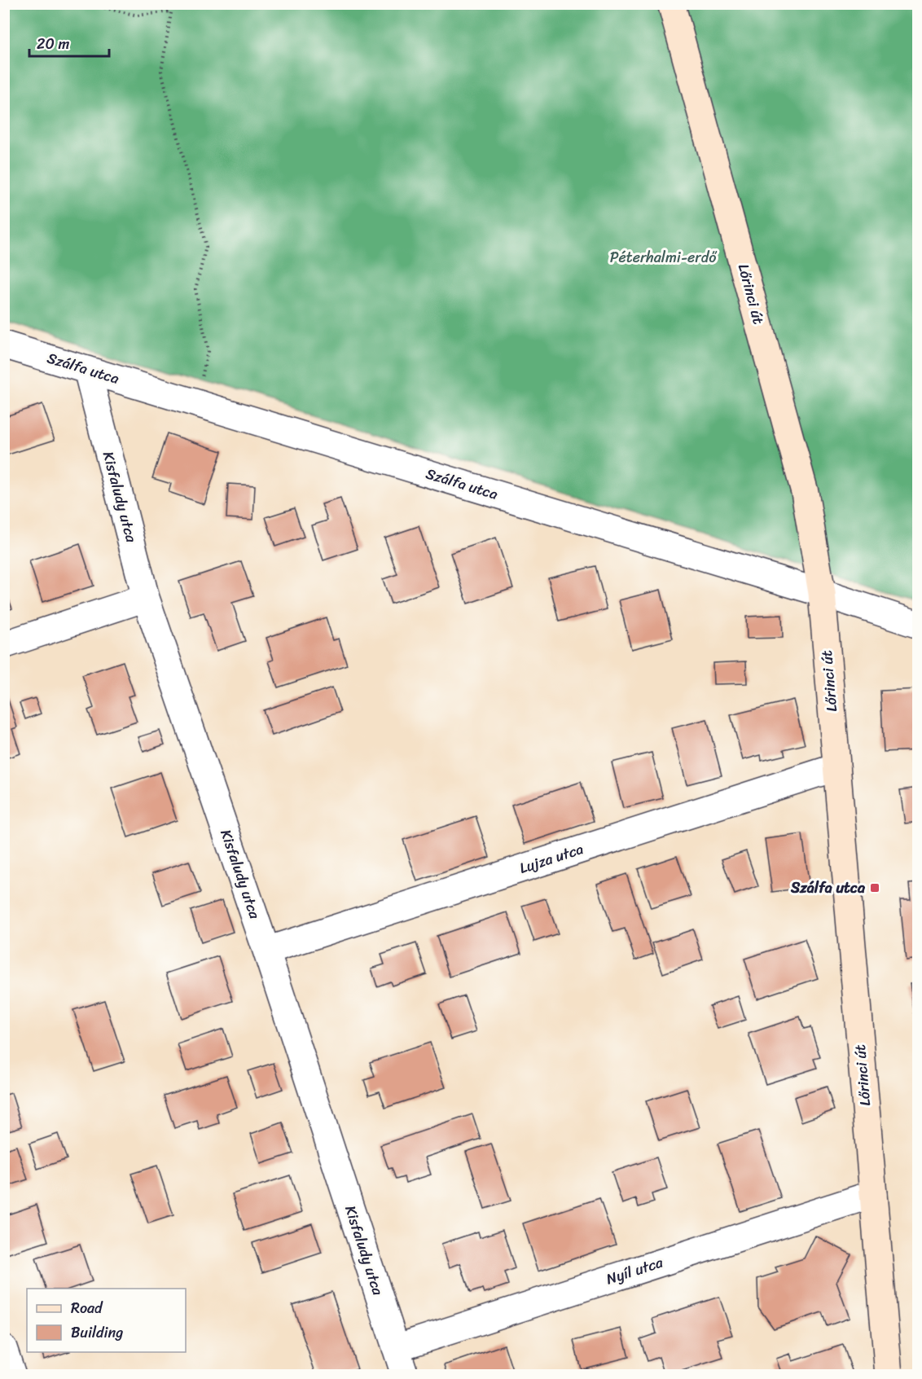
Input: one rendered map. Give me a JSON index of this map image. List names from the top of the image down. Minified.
{"streets":{"street":["Lőrinci út","Szálfa utca","Kisfaludy utca","Lujza utca","Nyíl utca"]},"crossings":[["Lőrinci út","Szálfa utca"],["Lőrinci út","Lujza utca"],["Lőrinci út","Nyíl utca"],["Szálfa utca","Kisfaludy utca"],["Kisfaludy utca","Lujza utca"],["Kisfaludy utca","Nyíl utca"]],"parks":["Péterhalmi-erdő"],"places":{"transit":["Szálfa utca"]},"legend":["Road","Building"],"scale_bar":"20 m"}
